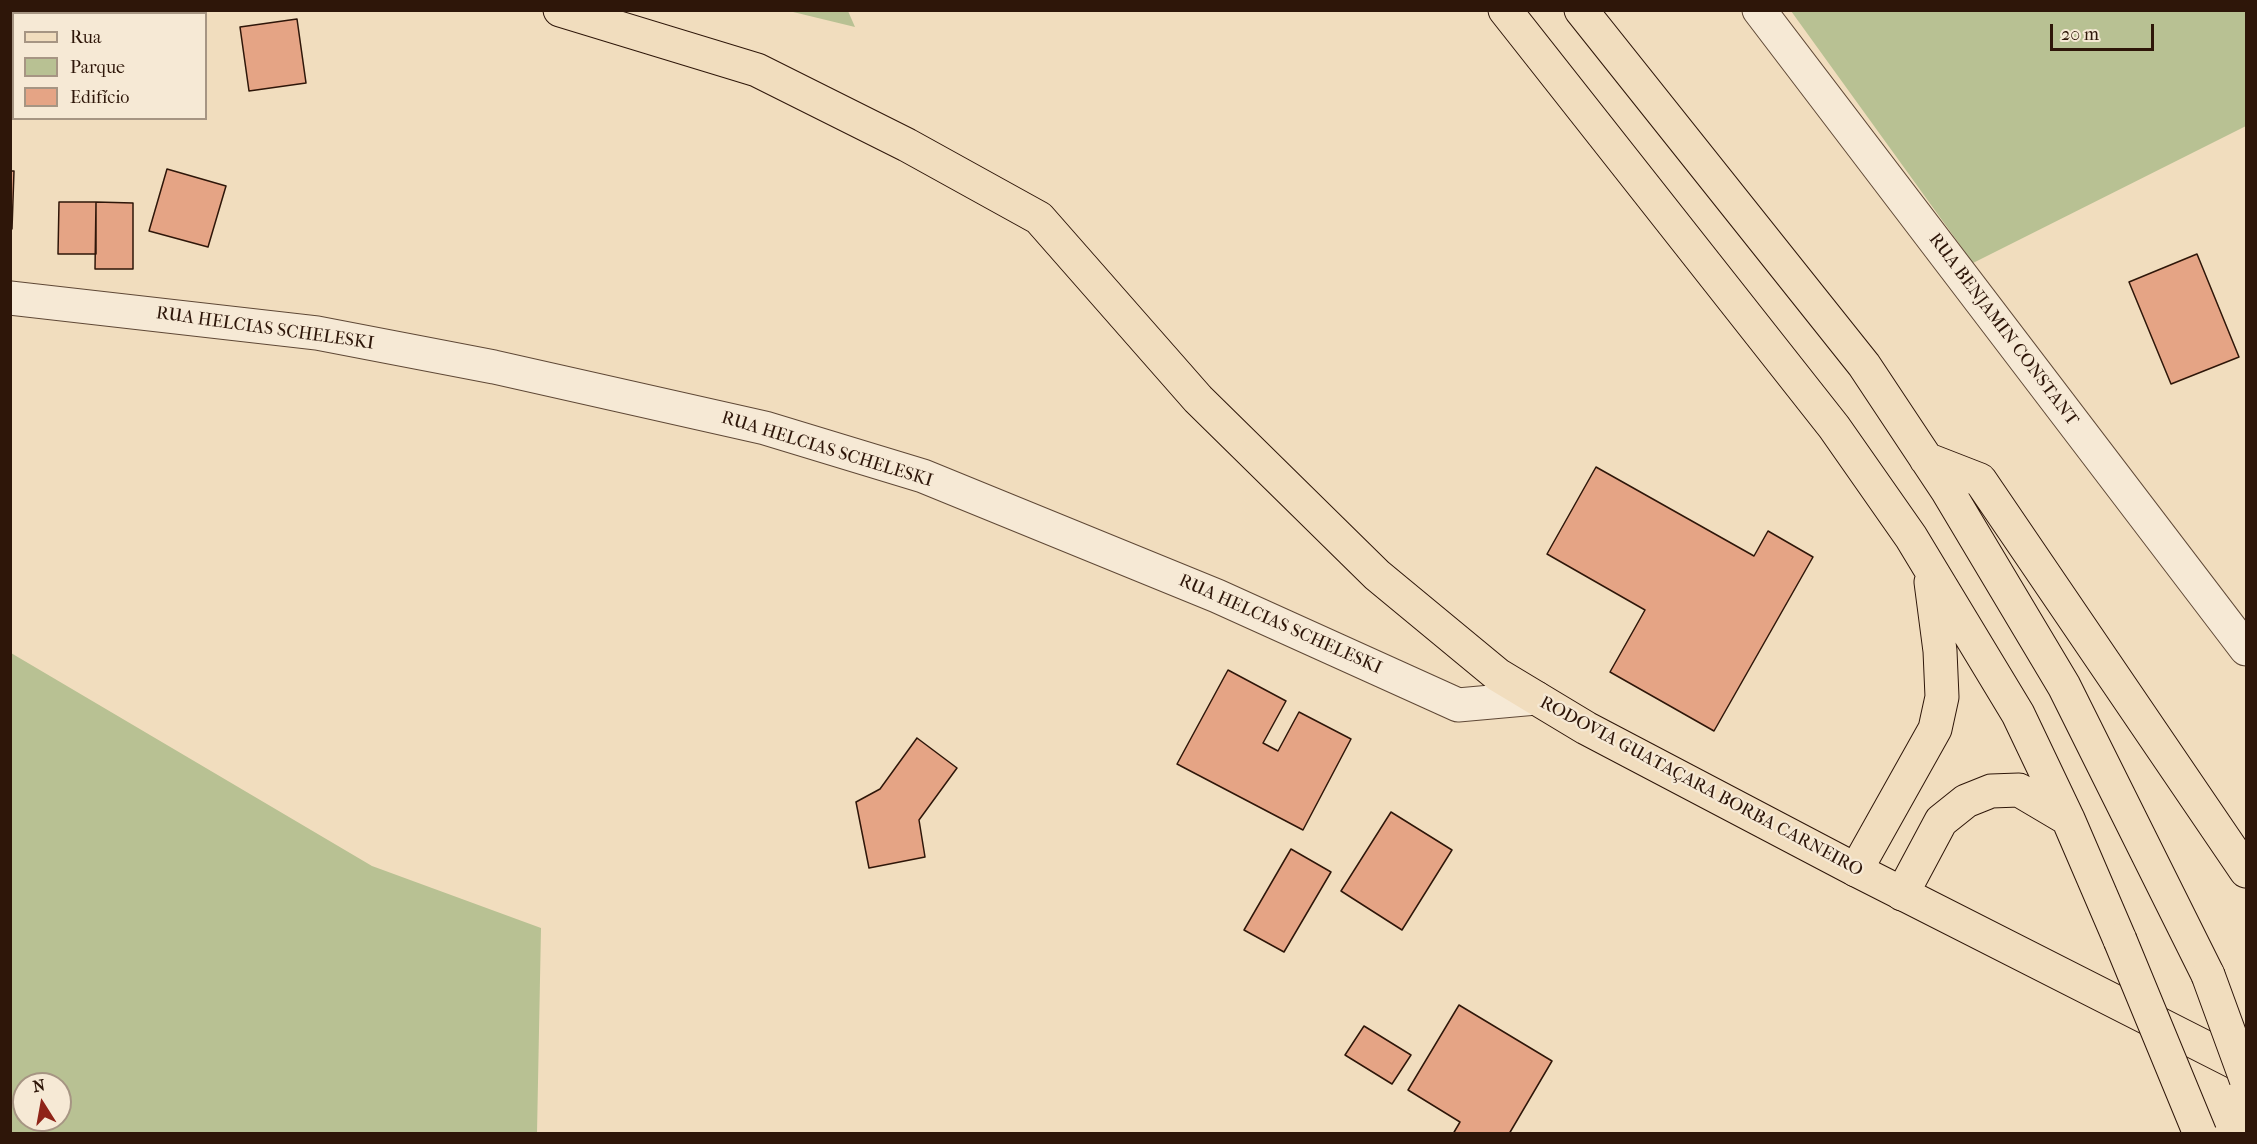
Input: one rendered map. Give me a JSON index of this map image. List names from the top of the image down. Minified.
{"streets":{"main road":["RODOVIA GUATAÇARA BORBA CARNEIRO"],"street":["RUA HELCIAS SCHELESKI","RUA BENJAMIN CONSTANT"]},"crossings":[["RUA HELCIAS SCHELESKI","RODOVIA GUATAÇARA BORBA CARNEIRO"]],"legend":["Rua","Parque","Edifício"],"scale_bar":"20 m","north":"top"}
